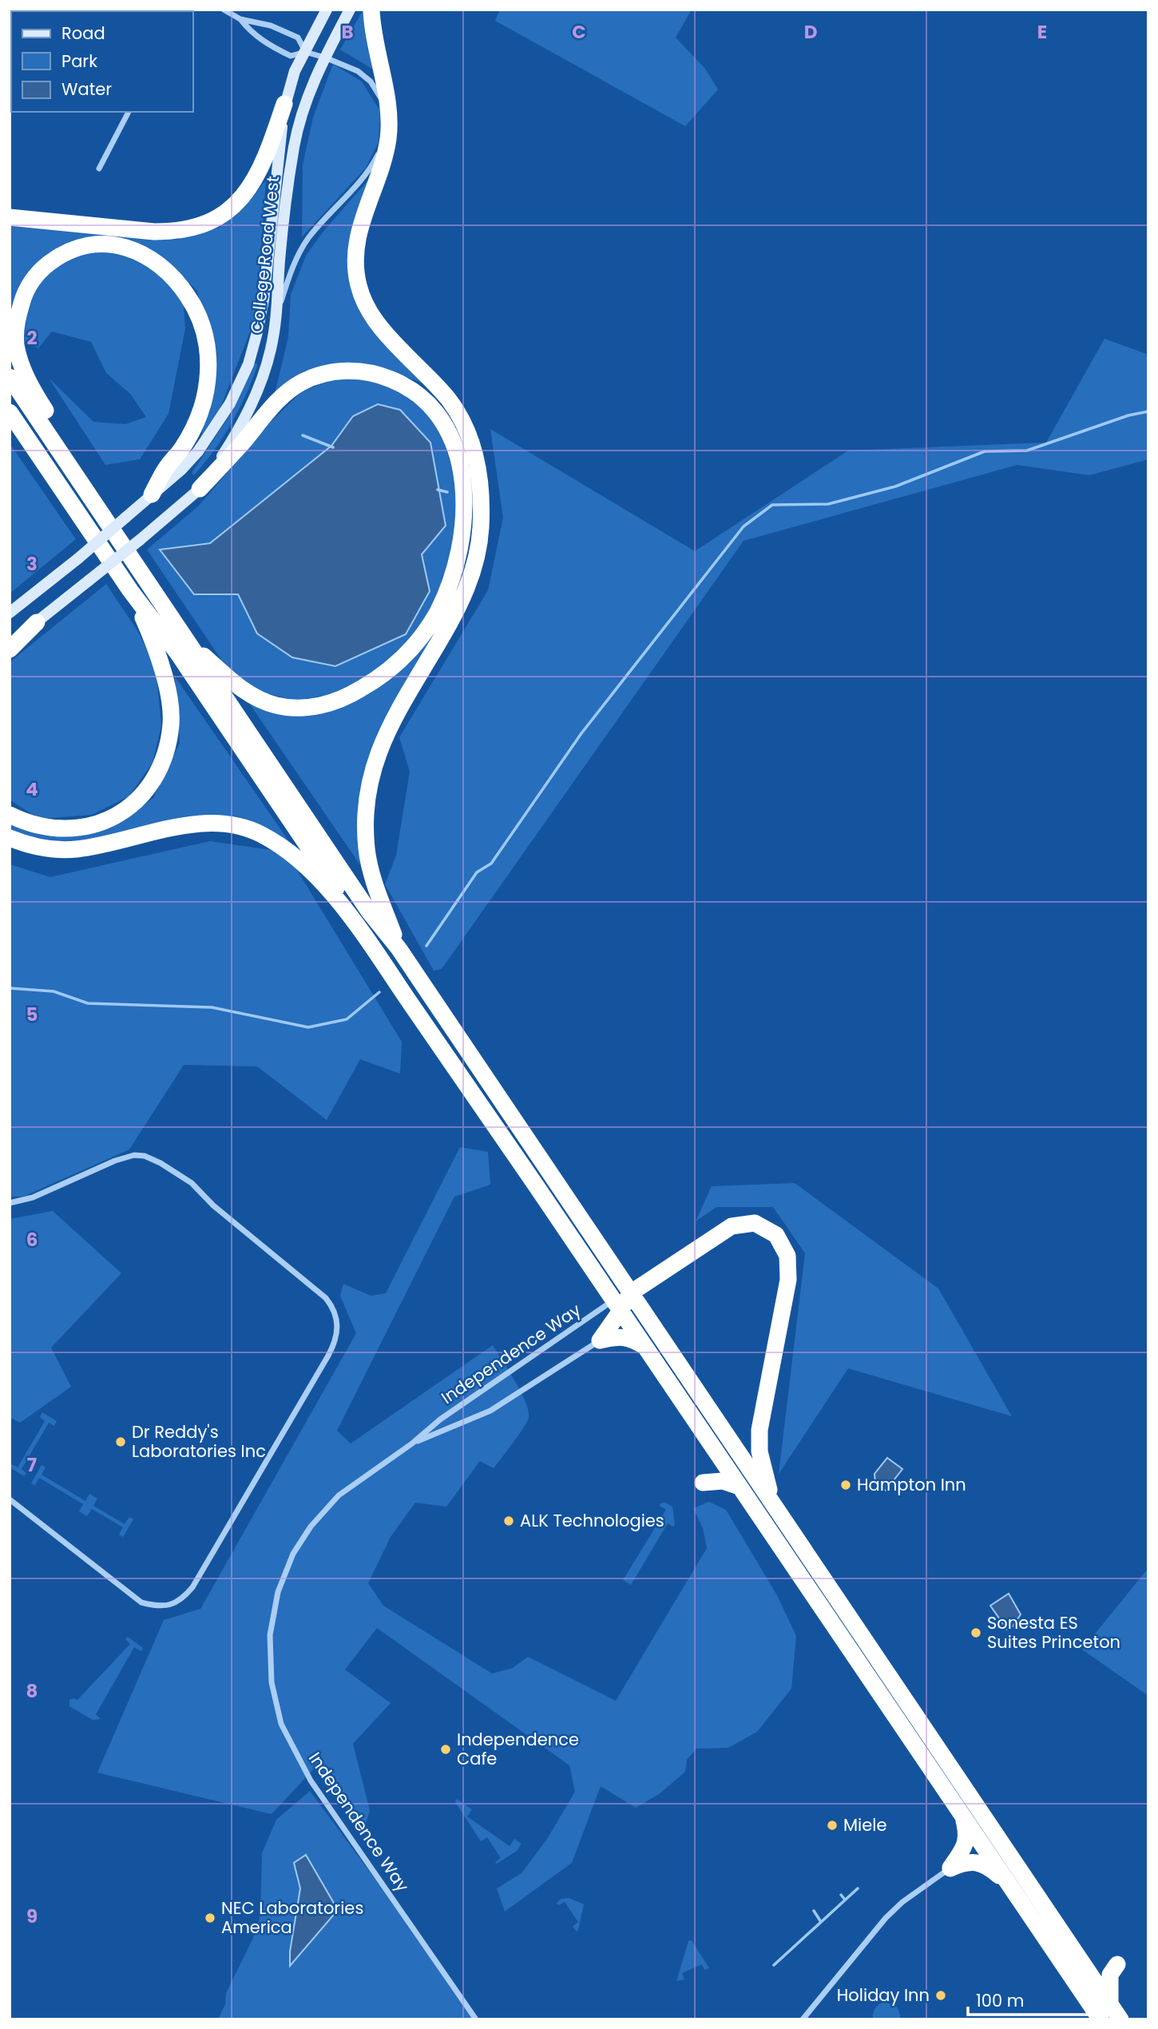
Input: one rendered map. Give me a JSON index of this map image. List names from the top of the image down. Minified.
{"streets":{"street":["College Road West","Independence Way"]},"places":["Dr Reddy's Laboratories Inc","Hampton Inn","ALK Technologies","Sonesta ES Suites Princeton","Independence Cafe","Miele","NEC Laboratories America","Holiday Inn"],"legend":["Road","Park","Water"],"scale_bar":"100 m","grid":{"columns":["B","C","D","E"],"rows":["2","3","4","5","6","7","8","9"]}}
